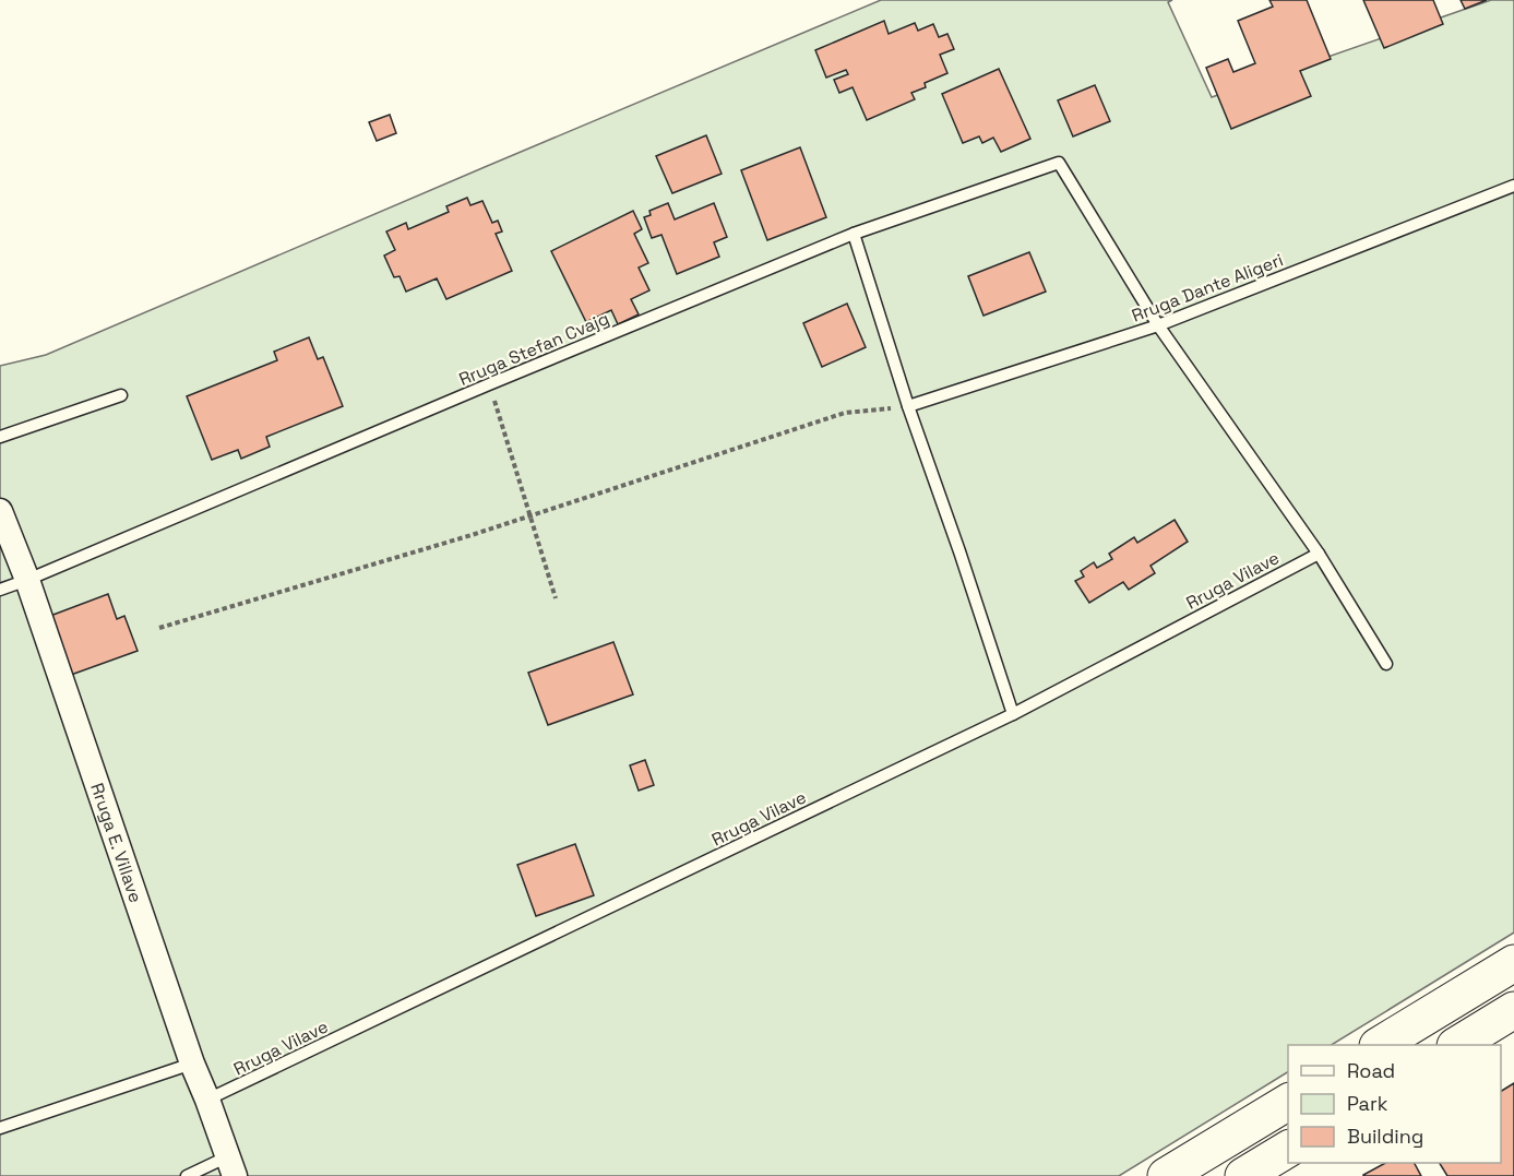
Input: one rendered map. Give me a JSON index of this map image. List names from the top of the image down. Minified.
{"streets":{"street":["Rruga E. Villave"],"lane":["Rruga Dante Aligeri","Rruga Stefan Cvajg","Rruga Vilave"]},"crossings":[["Rruga Dante Aligeri","Rruga Stefan Cvajg"],["Rruga Stefan Cvajg","Rruga E. Villave"],["Rruga Vilave","Rruga E. Villave"]],"legend":["Road","Park","Building"]}
